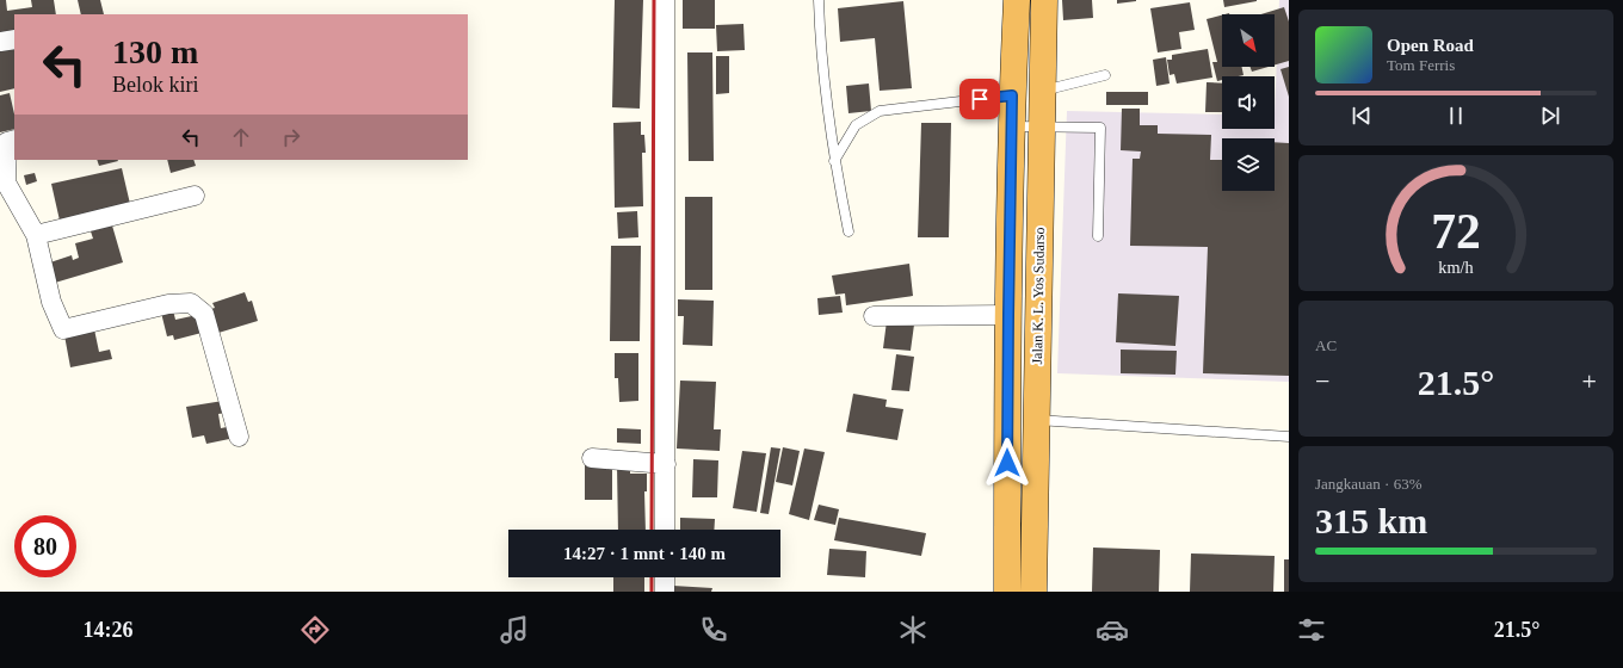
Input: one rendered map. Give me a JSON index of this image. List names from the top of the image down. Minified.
{"streets":{"highway":["Jalan K. L. Yos Sudarso"]},"north":"bottom right","page":{"turn":["130 m","Belok kiri"],"song":["Open Road","Tom Ferris"],"tile":["AC",["Jangkauan · 63%","315 km"]],"heat":["−","21.5°","+"],"limit":"80","trip":"14:27 · 1 mnt · 140 m","tabs":["14:26","21.5°"],"gauge":["72","km/h"]}}
